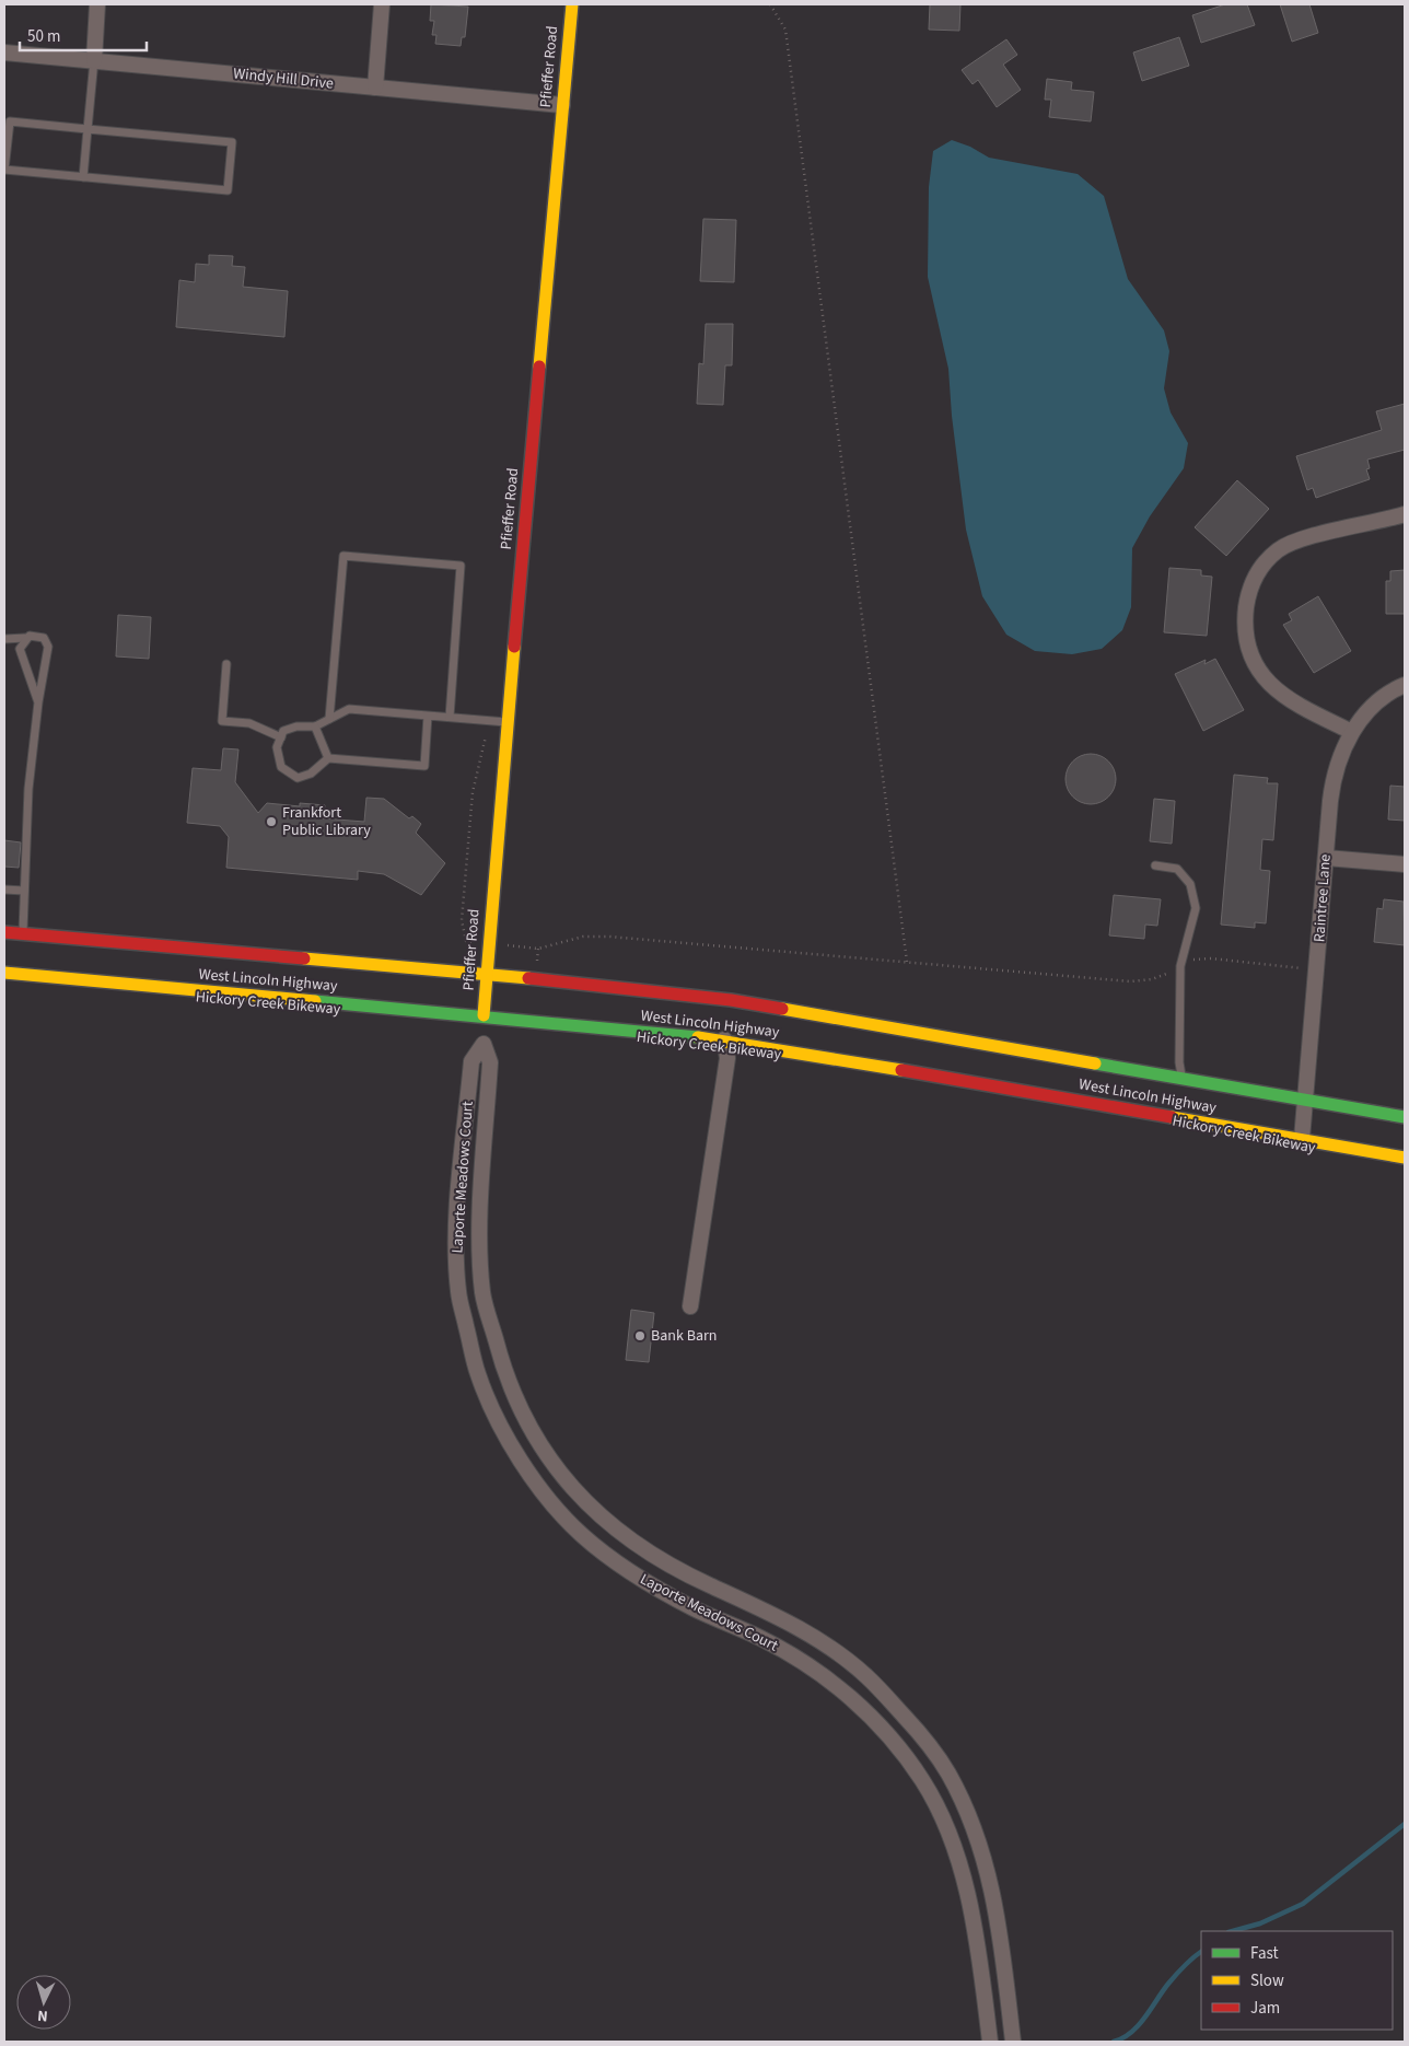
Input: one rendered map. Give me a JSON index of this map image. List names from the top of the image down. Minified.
{"streets":{"main road":["Pfieffer Road","West Lincoln Highway"],"street":["Windy Hill Drive","Raintree Lane","Laporte Meadows Court"]},"crossings":[["Pfieffer Road","Windy Hill Drive"],["Pfieffer Road","West Lincoln Highway"],["Pfieffer Road","Laporte Meadows Court"],["Raintree Lane","West Lincoln Highway"],["West Lincoln Highway","Laporte Meadows Court"]],"places":["Frankfort Public Library","Bank Barn"],"legend":["Fast","Slow","Jam"],"scale_bar":"50 m","north":"bottom"}
